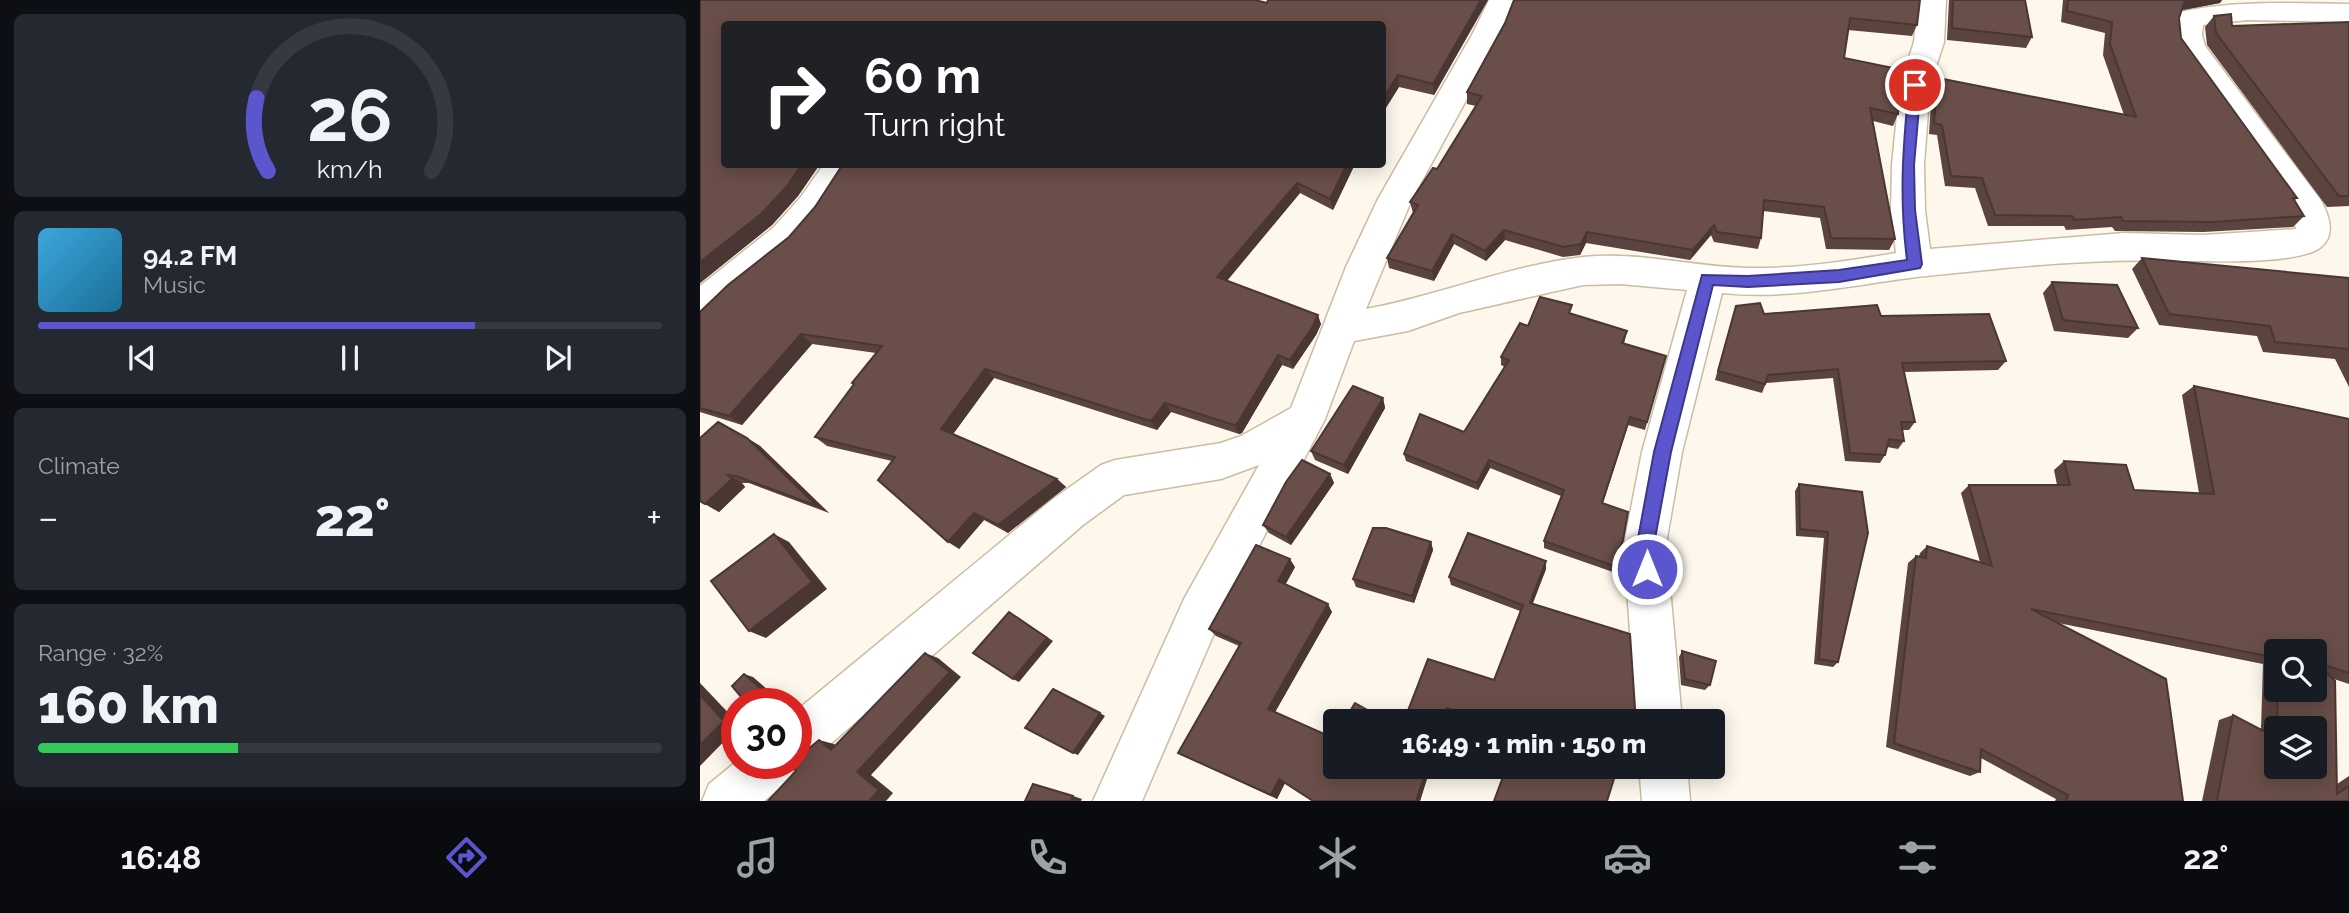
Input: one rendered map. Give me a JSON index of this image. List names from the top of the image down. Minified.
{"page":{"turn":["60 m","Turn right"],"song":["94.2 FM","Music"],"tile":["Climate",["Range · 32%","160 km"]],"heat":["−","22°","+"],"limit":"30","trip":"16:49 · 1 min · 150 m","tabs":["16:48","22°"],"gauge":["26","km/h"]}}
